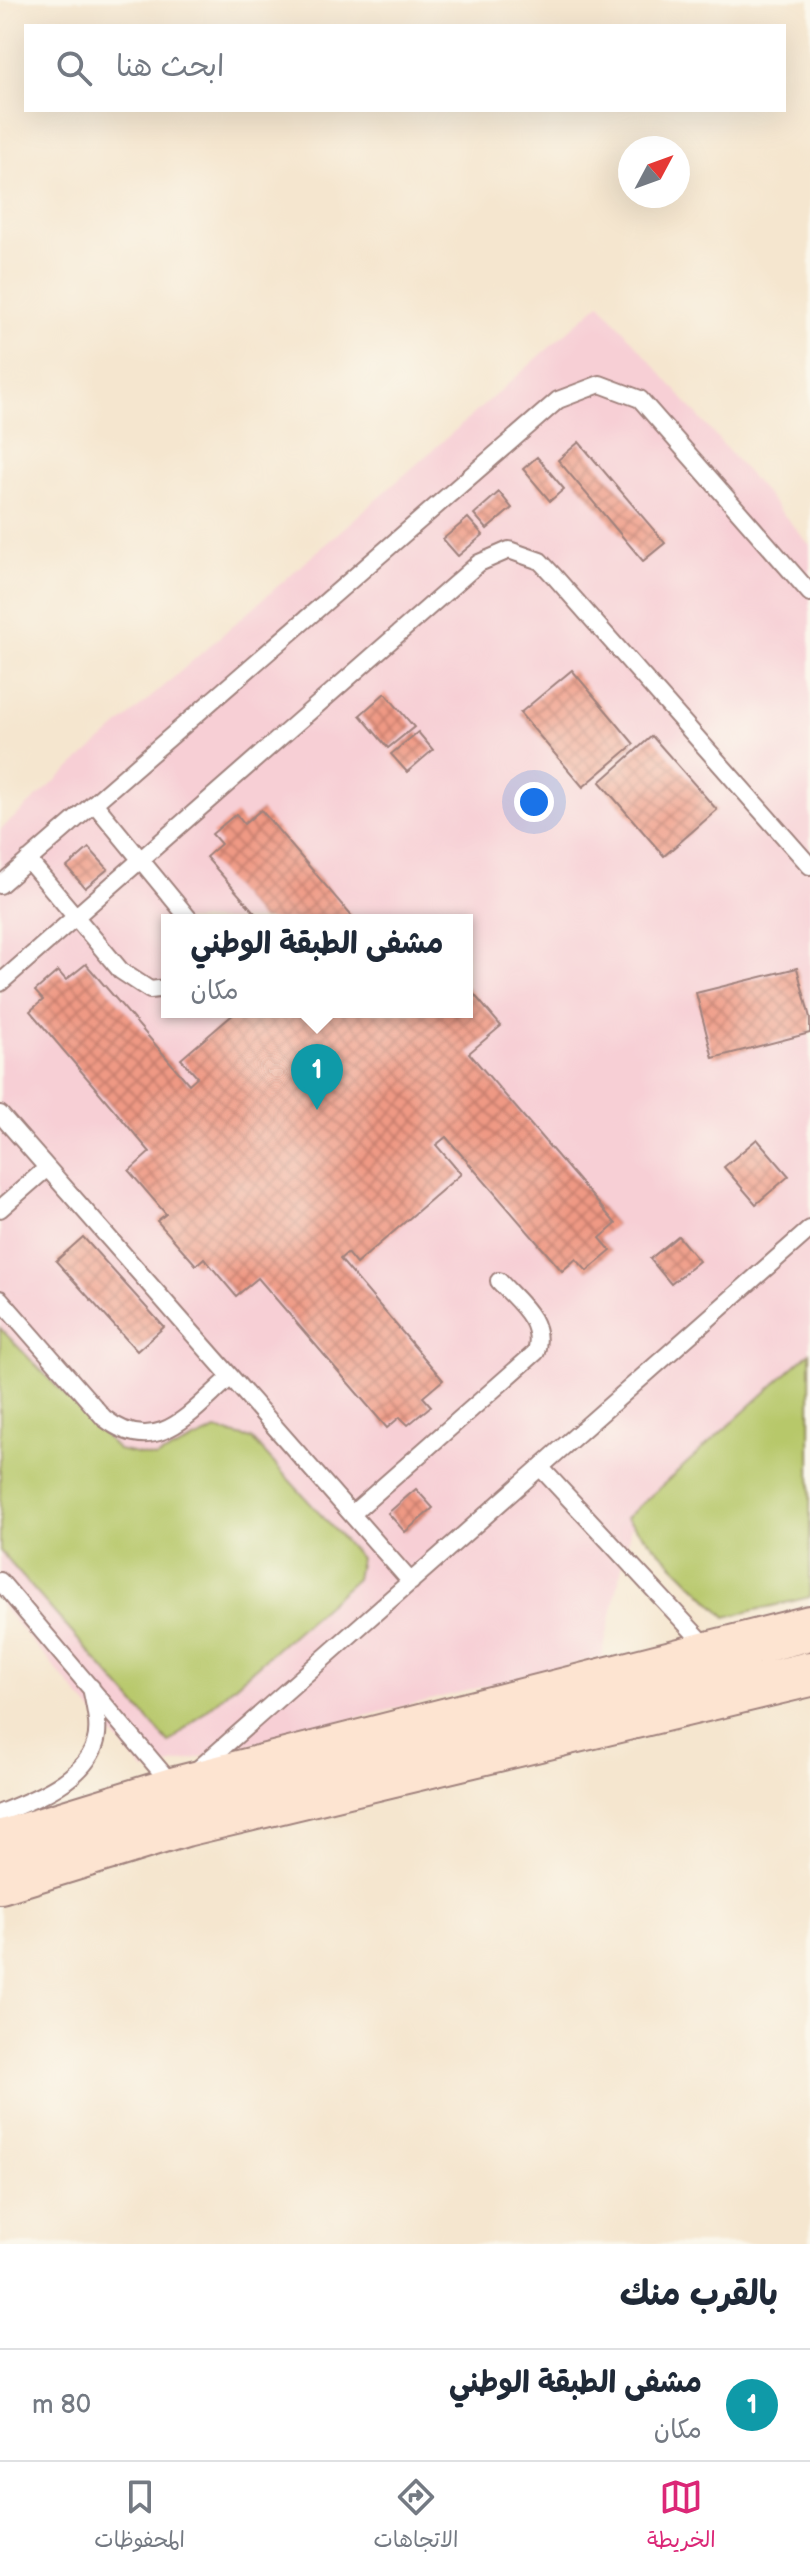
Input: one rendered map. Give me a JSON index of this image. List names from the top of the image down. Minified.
{"north":"top right","page":{"search":"ابحث هنا","popup":["مشفى الطبقة الوطني","مكان"],"pins":"1","heading":"بالقرب منك","list":[{"mark":"1","name":"مشفى الطبقة الوطني","note":"مكان","value":"80 m"}],"nav":["الخريطة","الاتجاهات","المحفوظات"]}}
